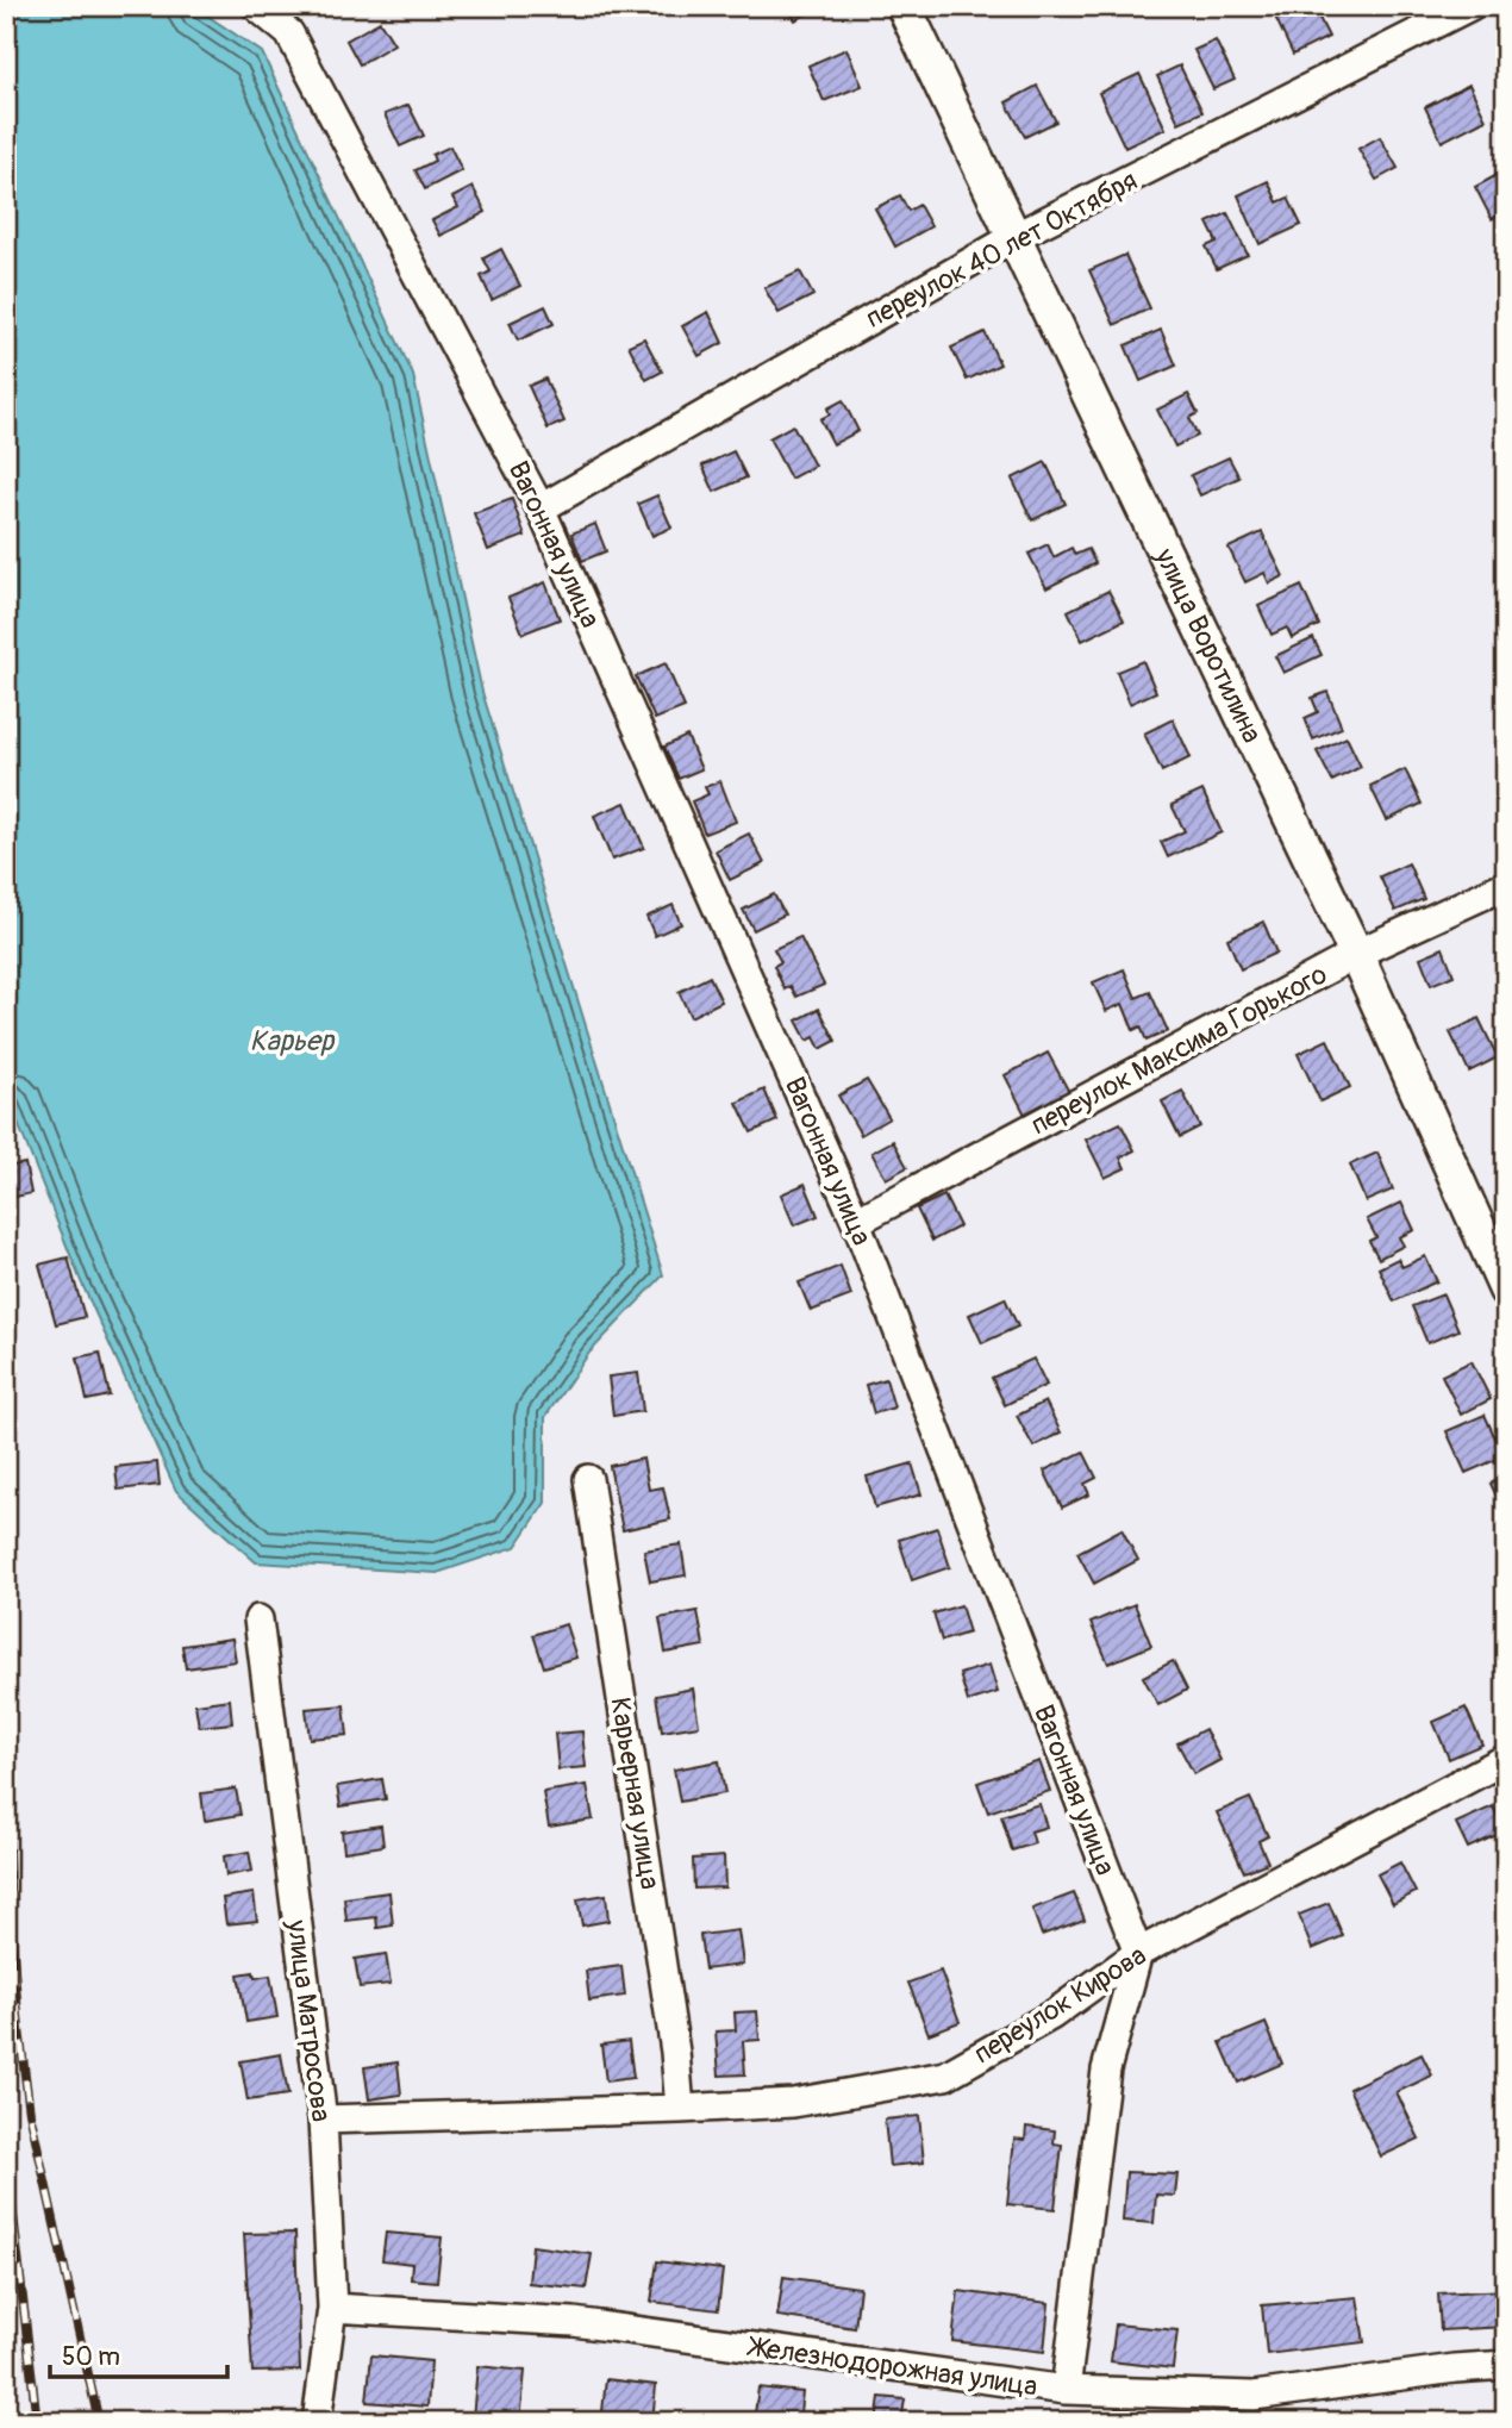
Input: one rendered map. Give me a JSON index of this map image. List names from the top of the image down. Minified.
{"streets":{"street":["переулок 40 лет Октября","Вагонная улица","улица Воротилина","переулок Максима Горького","Карьерная улица","переулок Кирова","улица Матросова","Железнодорожная улица"]},"crossings":[["переулок 40 лет Октября","Вагонная улица"],["переулок 40 лет Октября","улица Воротилина"],["Вагонная улица","переулок Максима Горького"],["Вагонная улица","переулок Кирова"],["улица Воротилина","переулок Максима Горького"],["Карьерная улица","переулок Кирова"],["переулок Кирова","улица Матросова"],["улица Матросова","Железнодорожная улица"]],"water":["Карьер"],"scale_bar":"50 m"}
